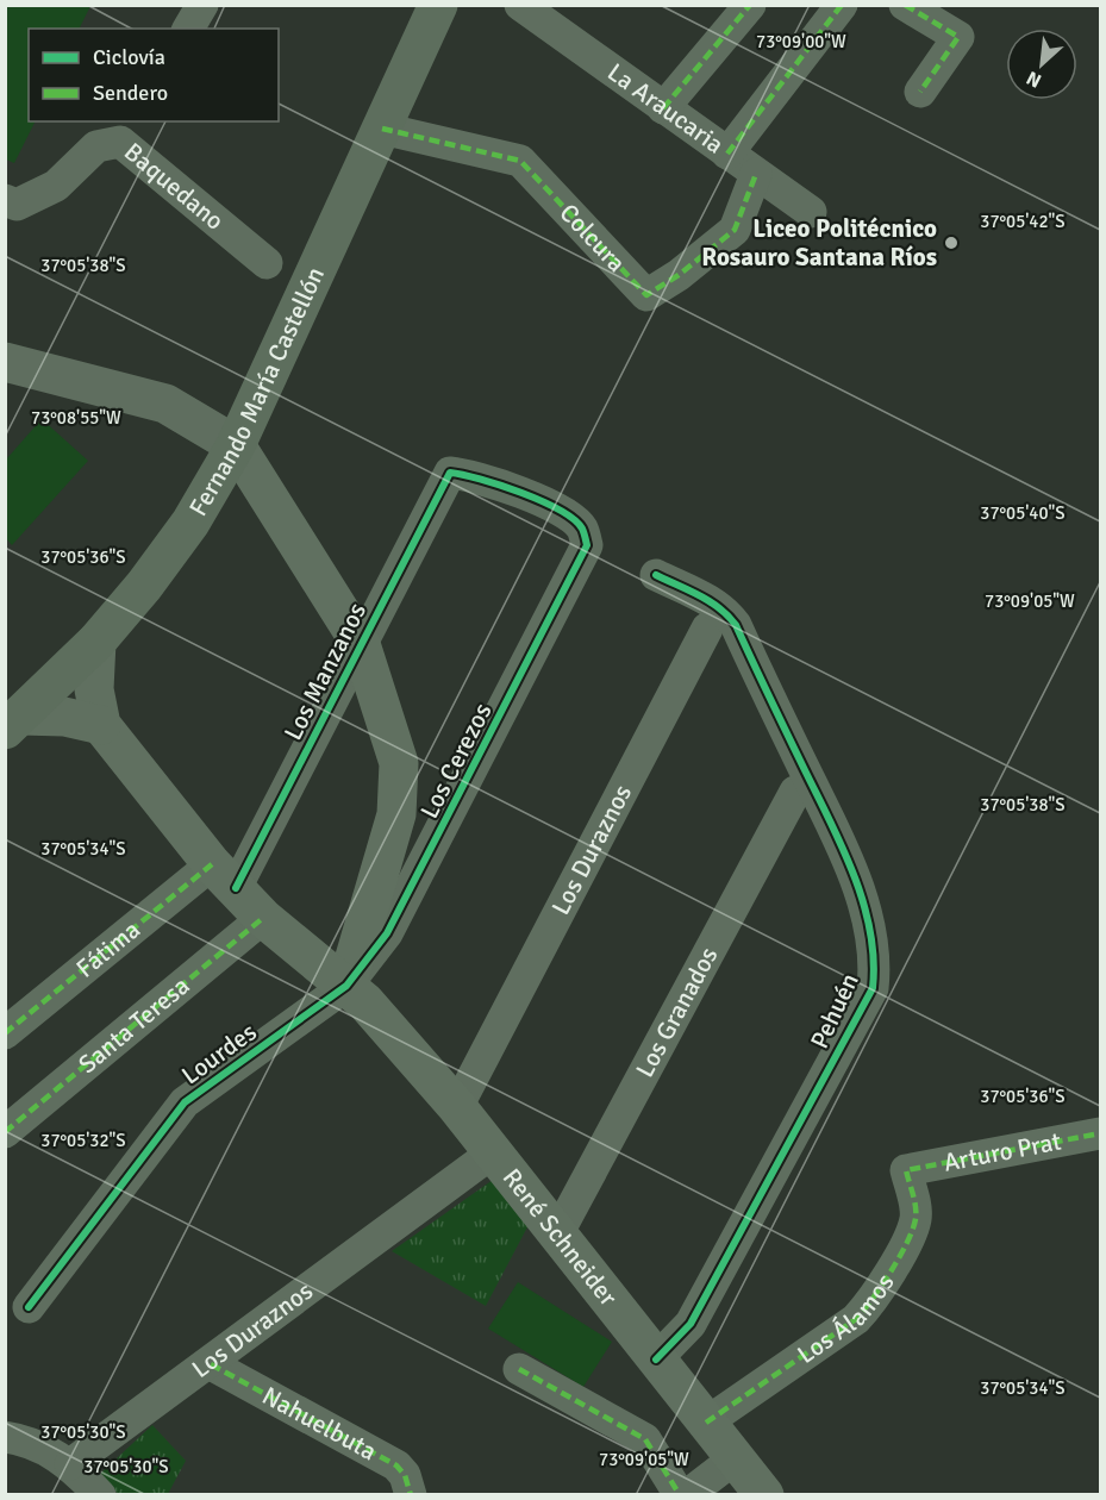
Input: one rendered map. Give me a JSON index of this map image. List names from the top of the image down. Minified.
{"streets":{"main road":["Fernando María Castellón","René Schneider"],"street":["La Araucaria","Baquedano","Colcura","Los Manzanos","Los Cerezos","Los Duraznos","Fátima","Pehuén","Los Granados","Santa Teresa","Lourdes","Arturo Prat","Los Álamos","Nahuelbuta"]},"crossings":[["La Araucaria","Colcura"],["Colcura","Fernando María Castellón"],["Fernando María Castellón","René Schneider"],["Los Manzanos","Los Cerezos"],["Los Manzanos","Fátima"],["Los Manzanos","René Schneider"],["Los Cerezos","Lourdes"],["Los Cerezos","René Schneider"],["Los Duraznos","René Schneider"],["Los Duraznos","Nahuelbuta"],["Fátima","René Schneider"],["Pehuén","René Schneider"],["Los Granados","René Schneider"],["Santa Teresa","René Schneider"],["Lourdes","René Schneider"],["Arturo Prat","Los Álamos"],["René Schneider","Los Álamos"]],"places":["Liceo Politécnico Rosauro Santana Ríos"],"legend":["Ciclovía","Sendero"],"north":"bottom left","coordinates":["73°09'00\"W","37°05'42\"S","37°05'38\"S","73°08'55\"W","37°05'40\"S","37°05'36\"S","73°09'05\"W","37°05'34\"S","37°05'32\"S","37°05'30\"S"]}
